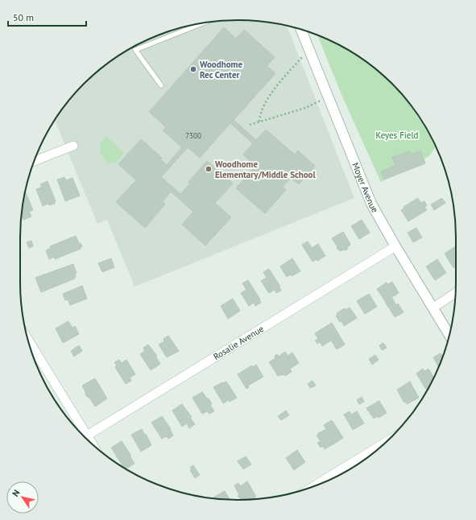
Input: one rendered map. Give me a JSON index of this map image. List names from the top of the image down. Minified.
{"streets":{"street":["Moyer Avenue","Rosalie Avenue"]},"crossings":[["Moyer Avenue","Rosalie Avenue"]],"parks":["Keyes Field"],"places":["Woodhome Rec Center","Woodhome Elementary/Middle School"],"house_numbers":["7300"],"scale_bar":"50 m","north":"top left"}
